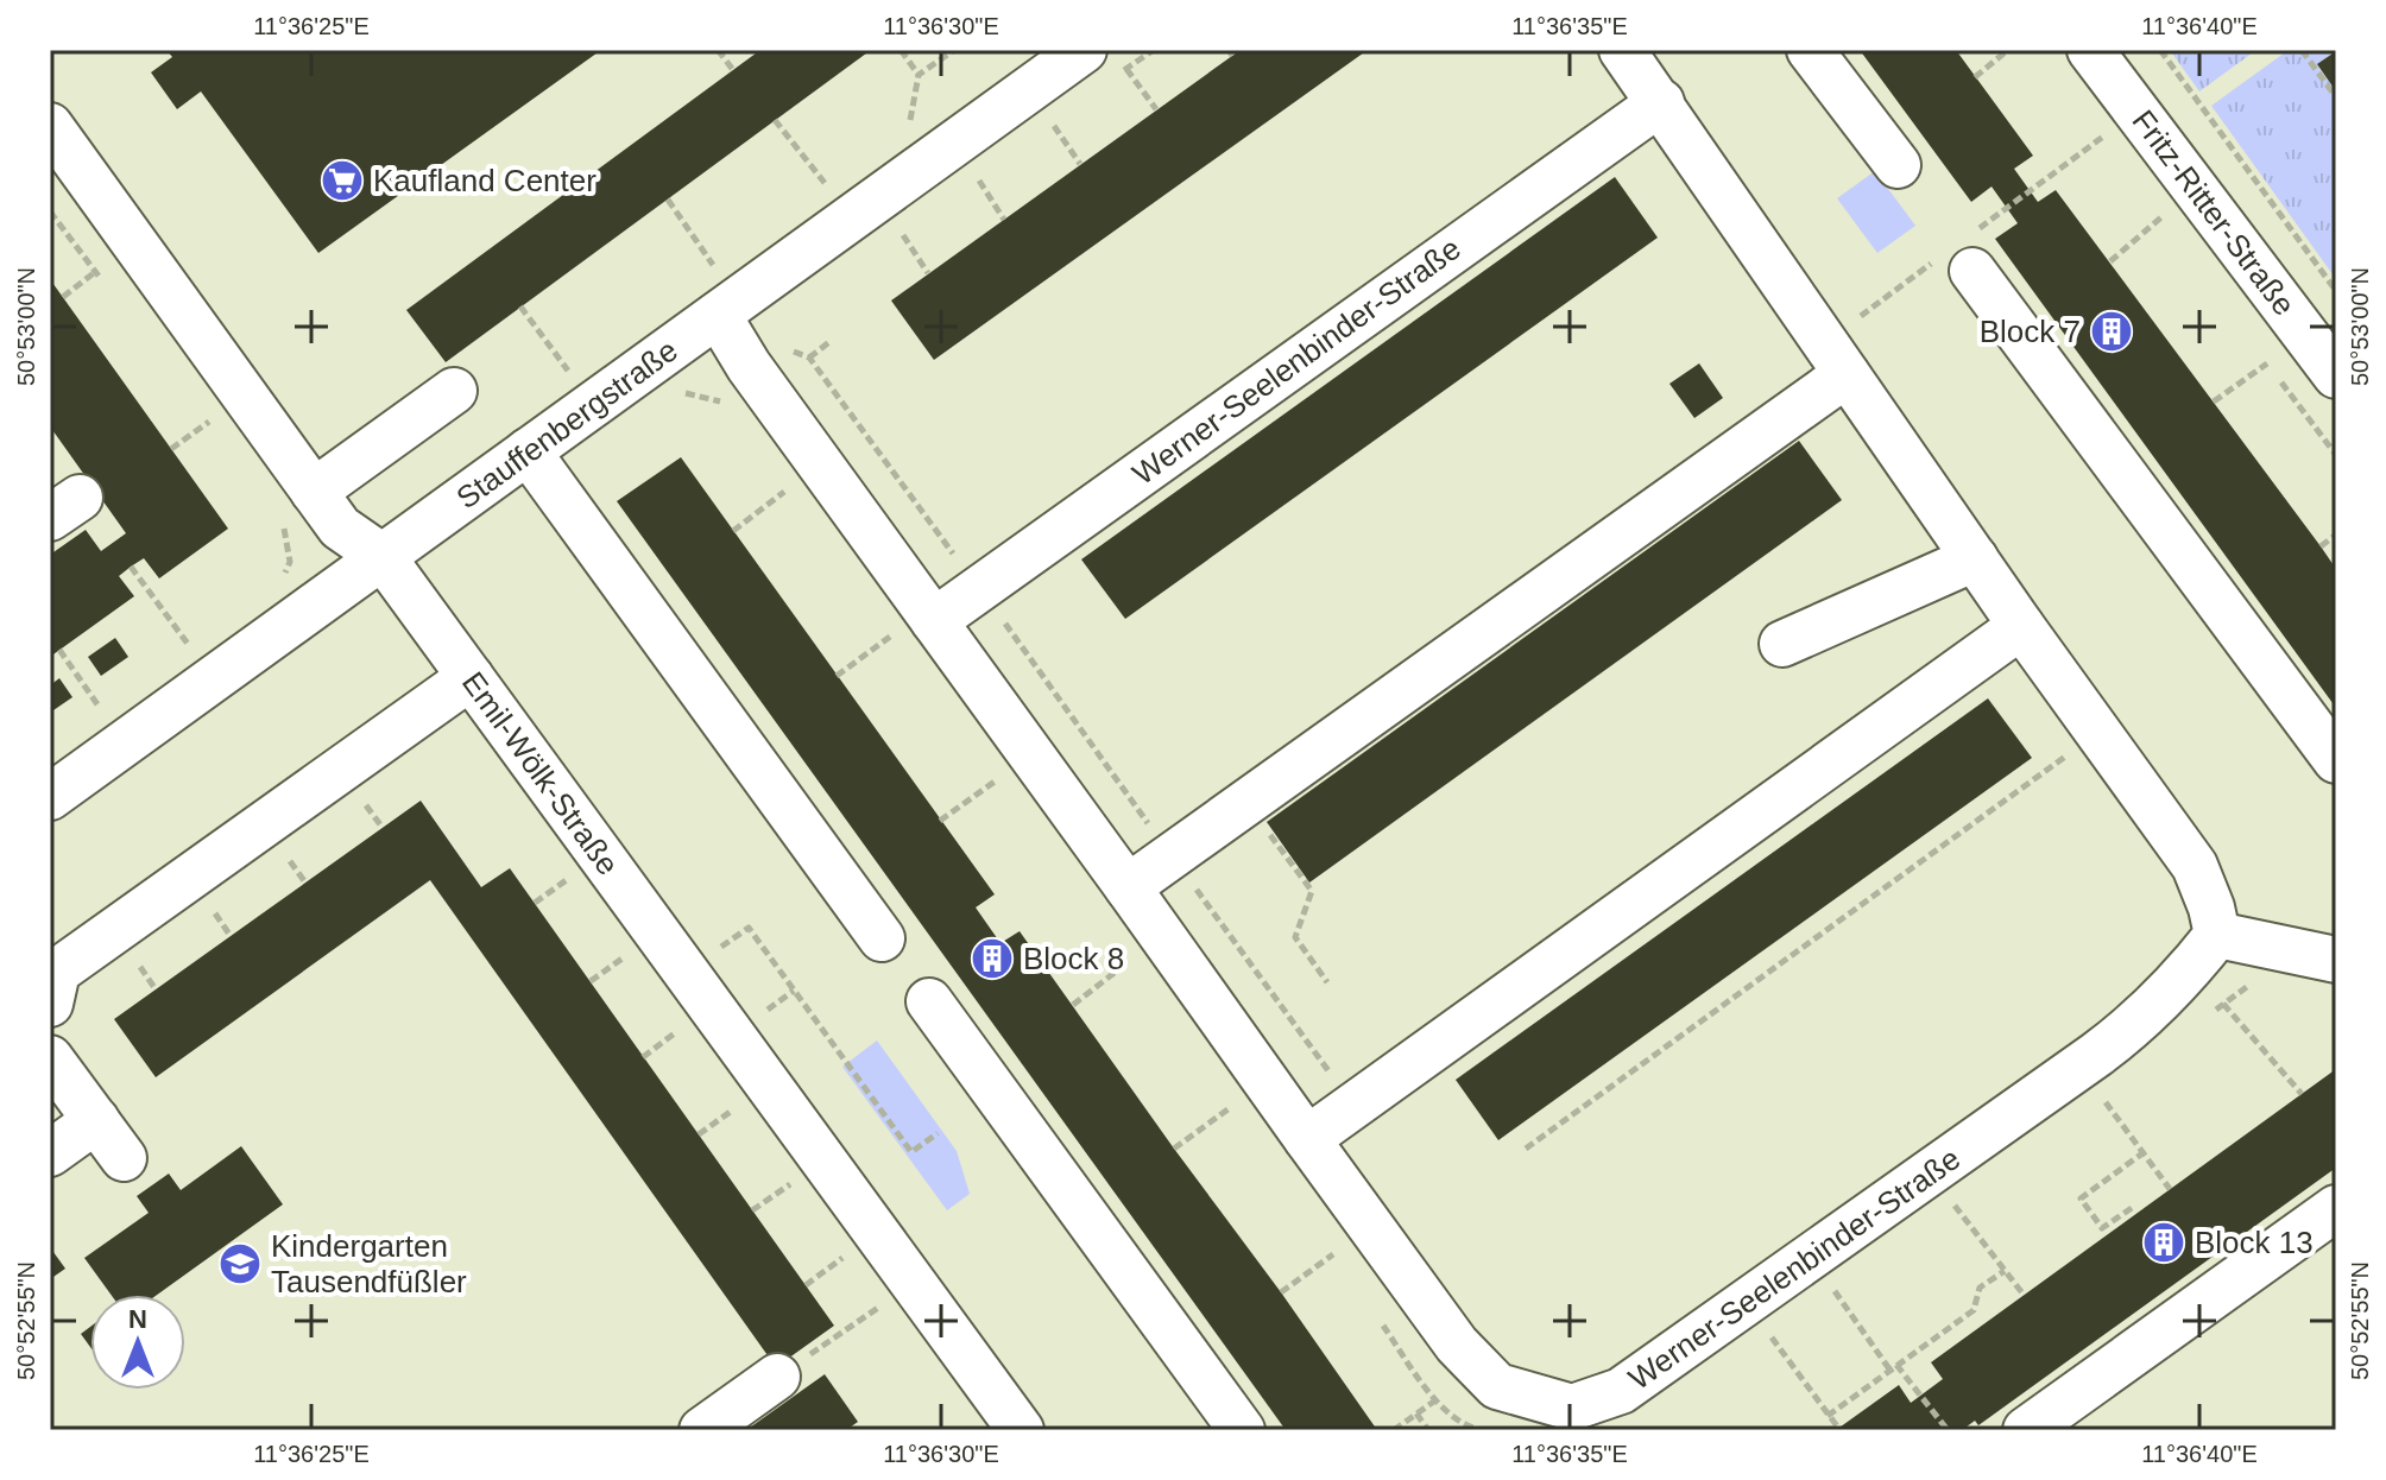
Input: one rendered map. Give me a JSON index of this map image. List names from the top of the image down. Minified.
{"streets":{"street":["Fritz-Ritter-Straße","Werner-Seelenbinder-Straße","Stauffenbergstraße","Emil-Wölk-Straße"]},"crossings":[["Werner-Seelenbinder-Straße","Stauffenbergstraße"],["Stauffenbergstraße","Emil-Wölk-Straße"]],"places":{"supermarket":["Kaufland Center"],"building":["Block 7","Block 8","Block 13"],"school or university":["Kindergarten Tausendfüßler"]},"north":"top","coordinates":["11°36'25\"E","11°36'30\"E","11°36'35\"E","11°36'40\"E","50°53'00\"N","50°52'55\"N"]}
